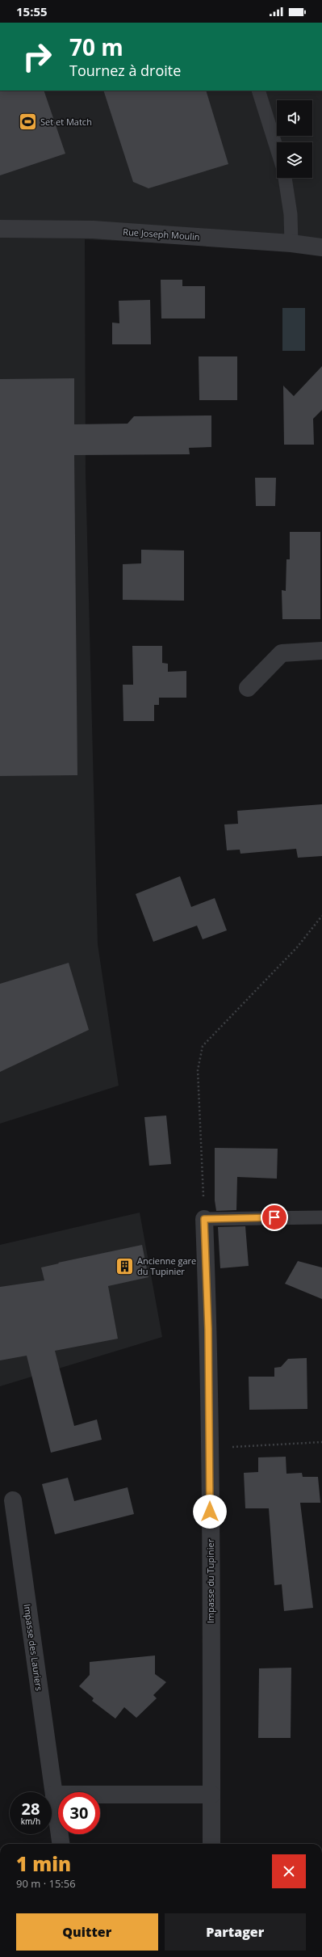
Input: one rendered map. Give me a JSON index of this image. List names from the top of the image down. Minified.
{"streets":{"street":["Rue Joseph Moulin","Impasse du Tupinier","Impasse des Lauriers"]},"places":{"sports":["Set et Match"],"building":["Ancienne gare du Tupinier"]},"page":{"status":"15:55","turn":["70 m","Tournez à droite"],"speed":"28 km/h","limit":"30","heading":["1 min","90 m · 15:56"],"buttons":["Quitter","Partager"]}}
